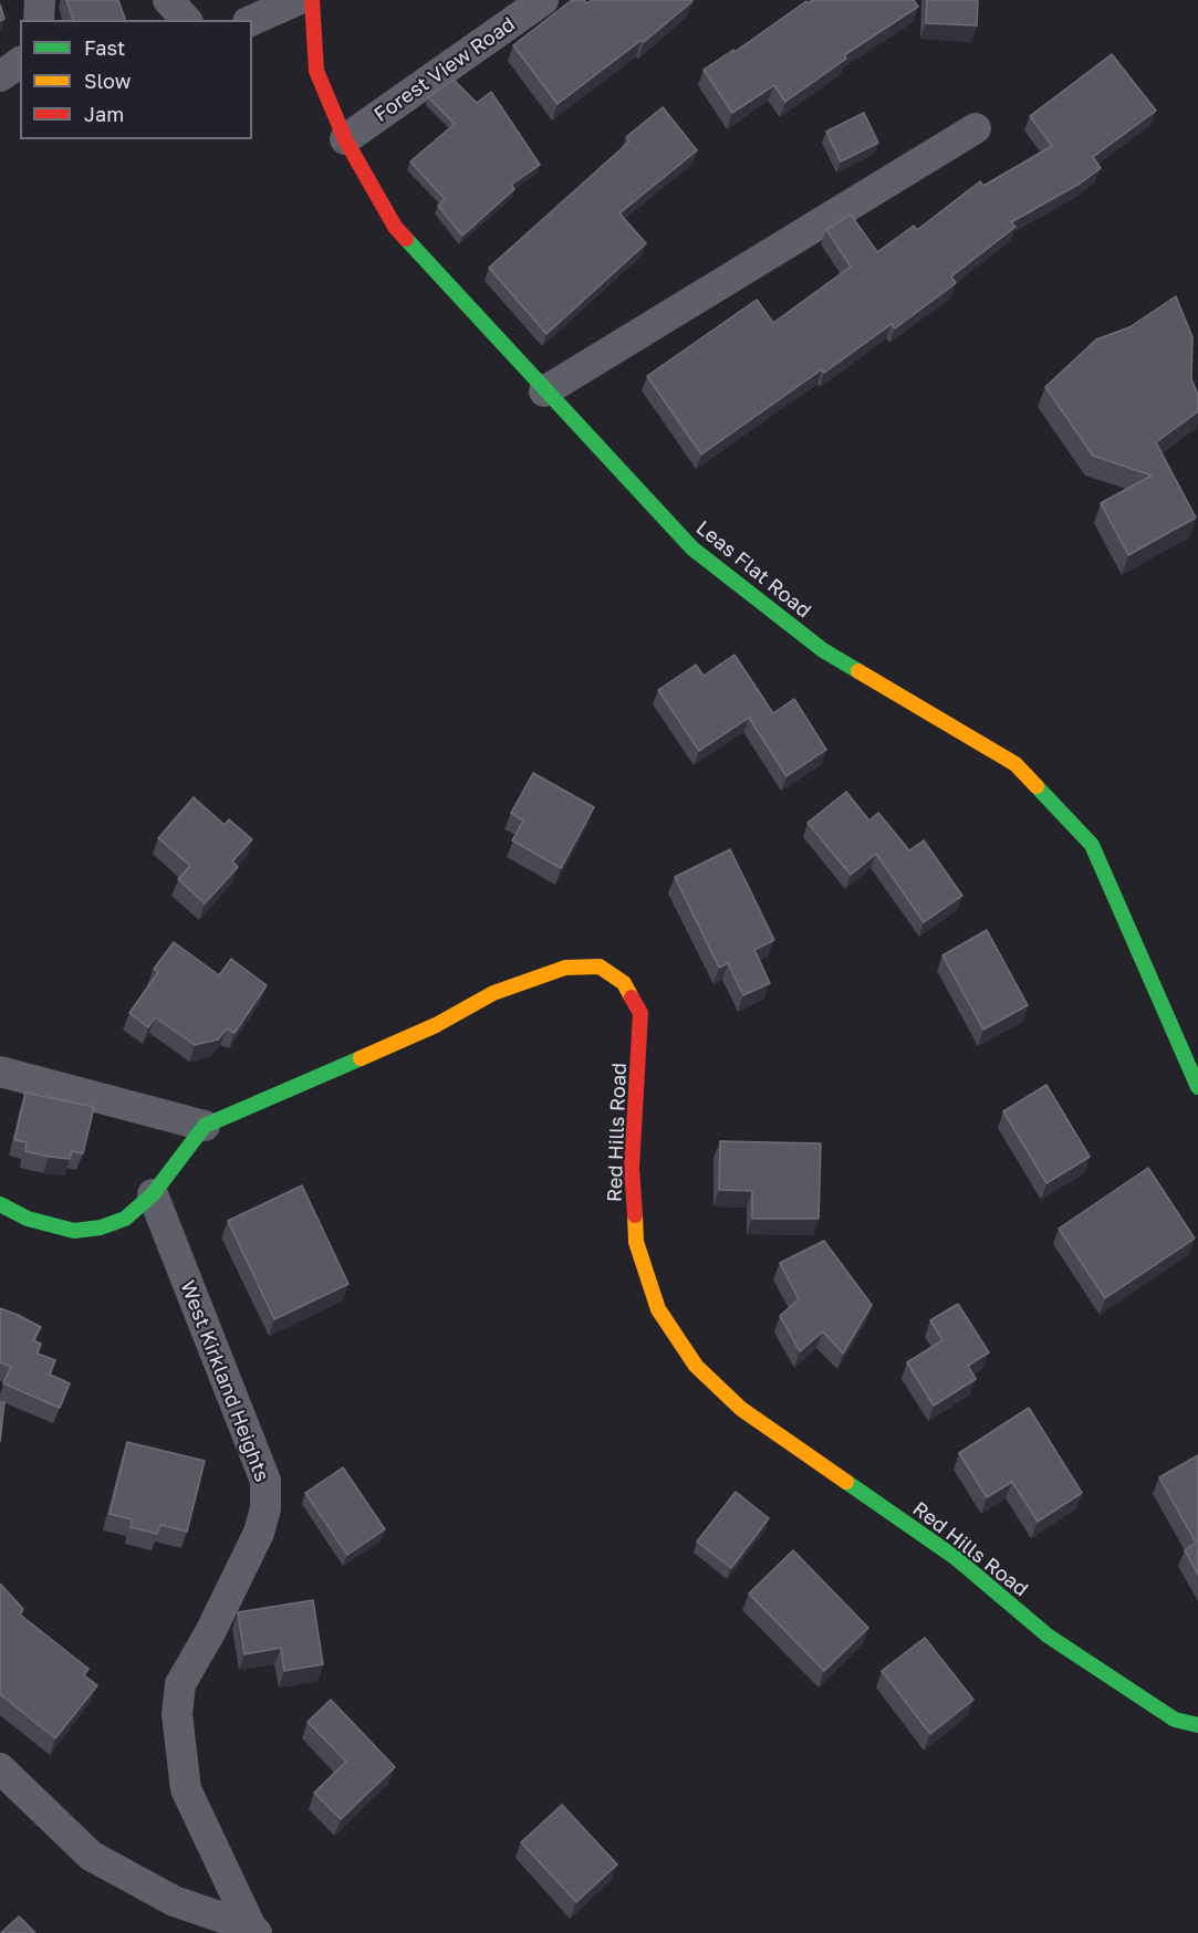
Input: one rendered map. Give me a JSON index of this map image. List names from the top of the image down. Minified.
{"streets":{"main road":["Leas Flat Road","Red Hills Road"],"street":["Forest View Road","West Kirkland Heights"]},"crossings":[["Forest View Road","Leas Flat Road"],["Red Hills Road","West Kirkland Heights"]],"legend":["Fast","Slow","Jam"]}
